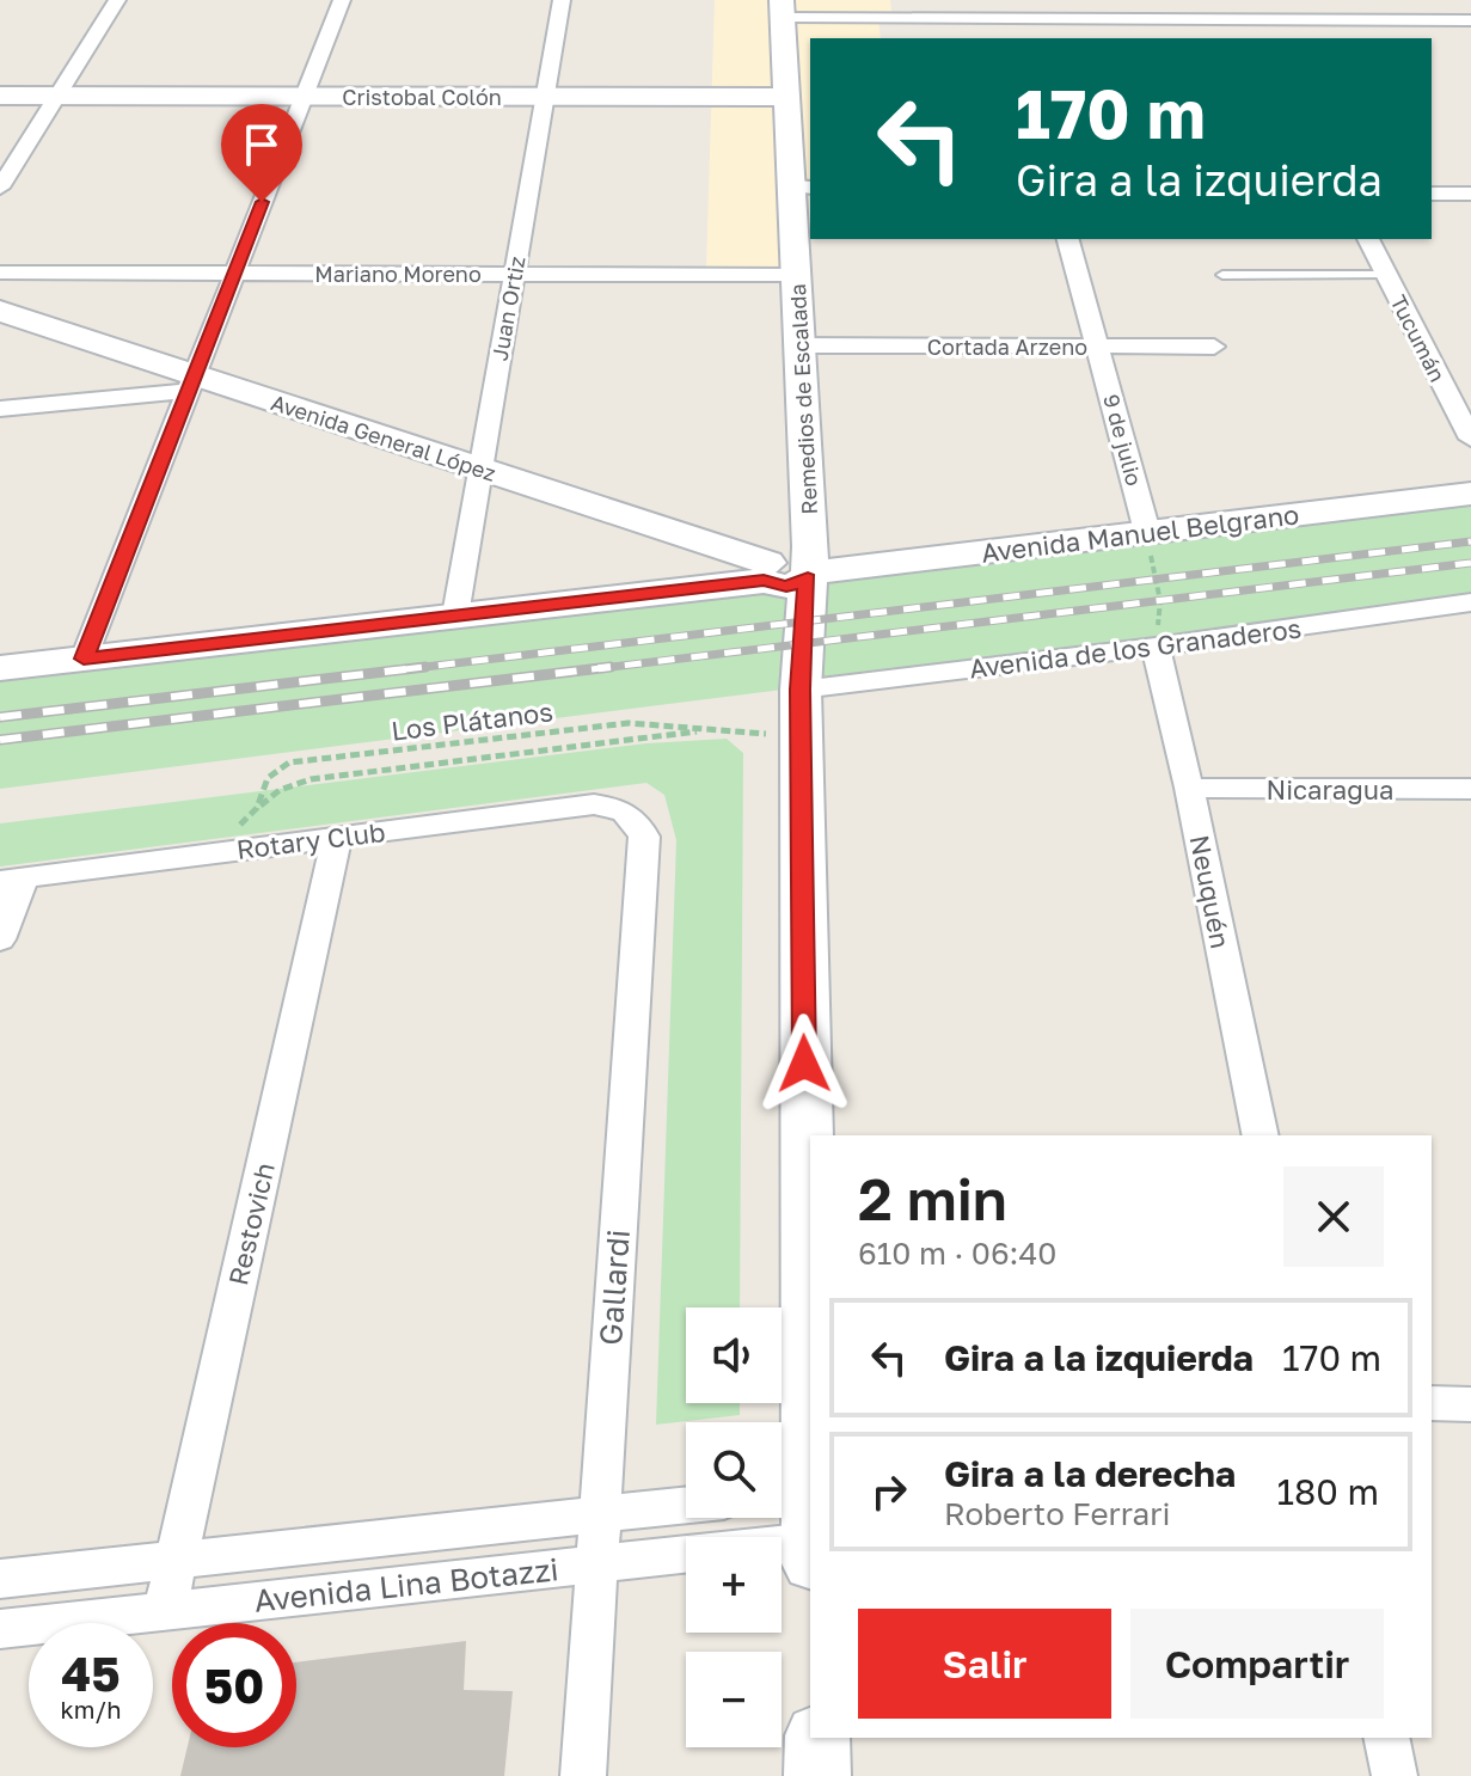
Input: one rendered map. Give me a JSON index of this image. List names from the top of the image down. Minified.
{"streets":{"main road":["Cristobal Colón","Remedios de Escalada","Avenida General López","Avenida Manuel Belgrano"],"street":["Mariano Moreno","Juan Ortiz","Tucumán","Cortada Arzeno","9 de julio","Avenida de los Granaderos","Nicaragua","Rotary Club","Neuquén","Restovich","Gallardi","Avenida Lina Botazzi"],"path":["Los Plátanos"]},"crossings":[["Cristobal Colón","Juan Ortiz"],["Cristobal Colón","Remedios de Escalada"],["Mariano Moreno","Juan Ortiz"],["Mariano Moreno","Remedios de Escalada"],["Juan Ortiz","Avenida General López"],["Cortada Arzeno","Remedios de Escalada"],["Cortada Arzeno","9 de julio"],["Remedios de Escalada","Avenida Manuel Belgrano"],["Remedios de Escalada","Avenida de los Granaderos"],["Remedios de Escalada","Los Plátanos"],["Remedios de Escalada","Avenida Lina Botazzi"],["Avenida General López","Avenida Manuel Belgrano"],["9 de julio","Avenida Manuel Belgrano"],["Avenida de los Granaderos","Los Plátanos"],["Avenida de los Granaderos","Neuquén"],["Los Plátanos","Rotary Club"],["Nicaragua","Neuquén"],["Rotary Club","Restovich"],["Rotary Club","Gallardi"],["Restovich","Avenida Lina Botazzi"],["Gallardi","Avenida Lina Botazzi"]],"page":{"turn":["170 m","Gira a la izquierda"],"heading":["2 min","610 m · 06:40"],"list":[{"name":"Gira a la izquierda","value":"170 m"},{"name":"Gira a la derecha","note":"Roberto Ferrari","value":"180 m"}],"map_buttons":["+","−"],"buttons":["Salir","Compartir"],"speed":"45 km/h","limit":"50"}}
